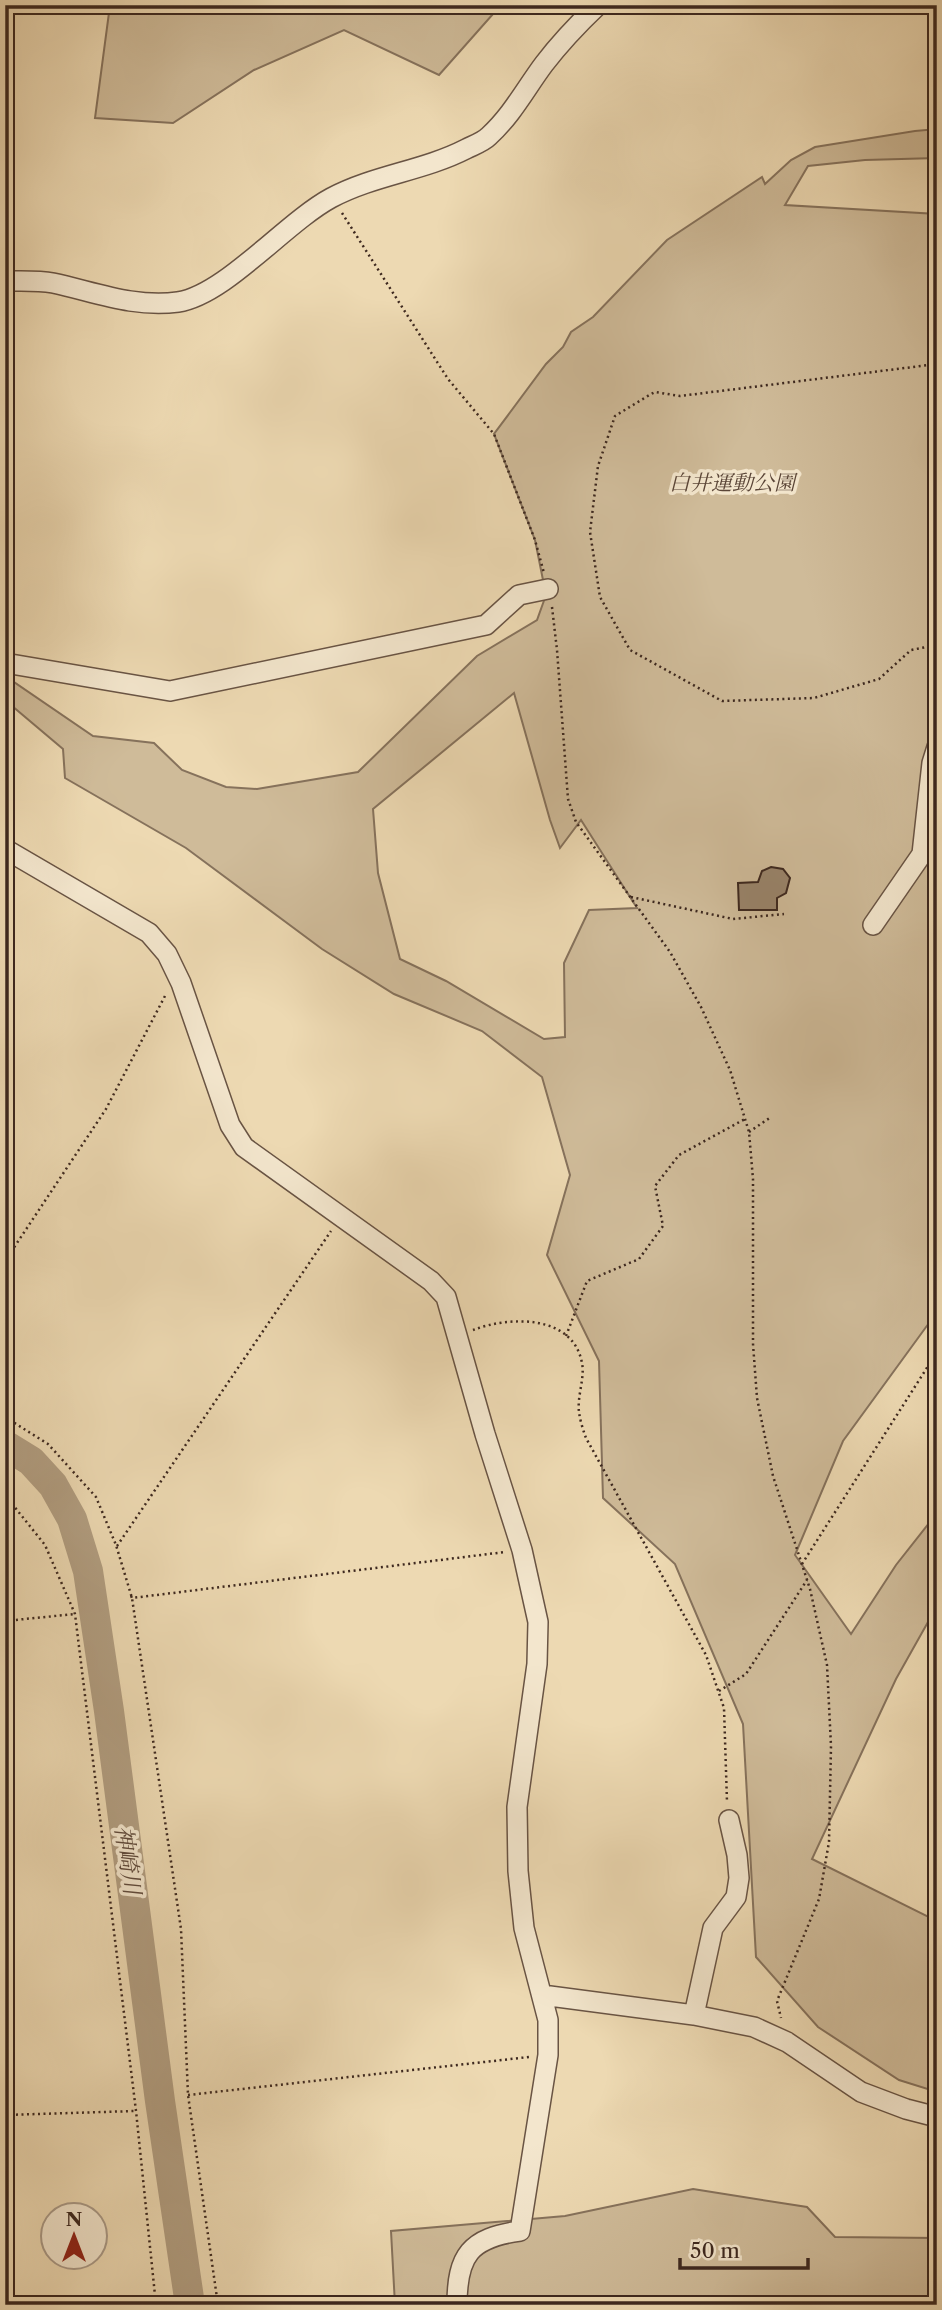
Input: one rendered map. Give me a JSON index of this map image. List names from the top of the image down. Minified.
{"water":["神崎川"],"parks":["白井運動公園"],"scale_bar":"50 m","north":"top"}
